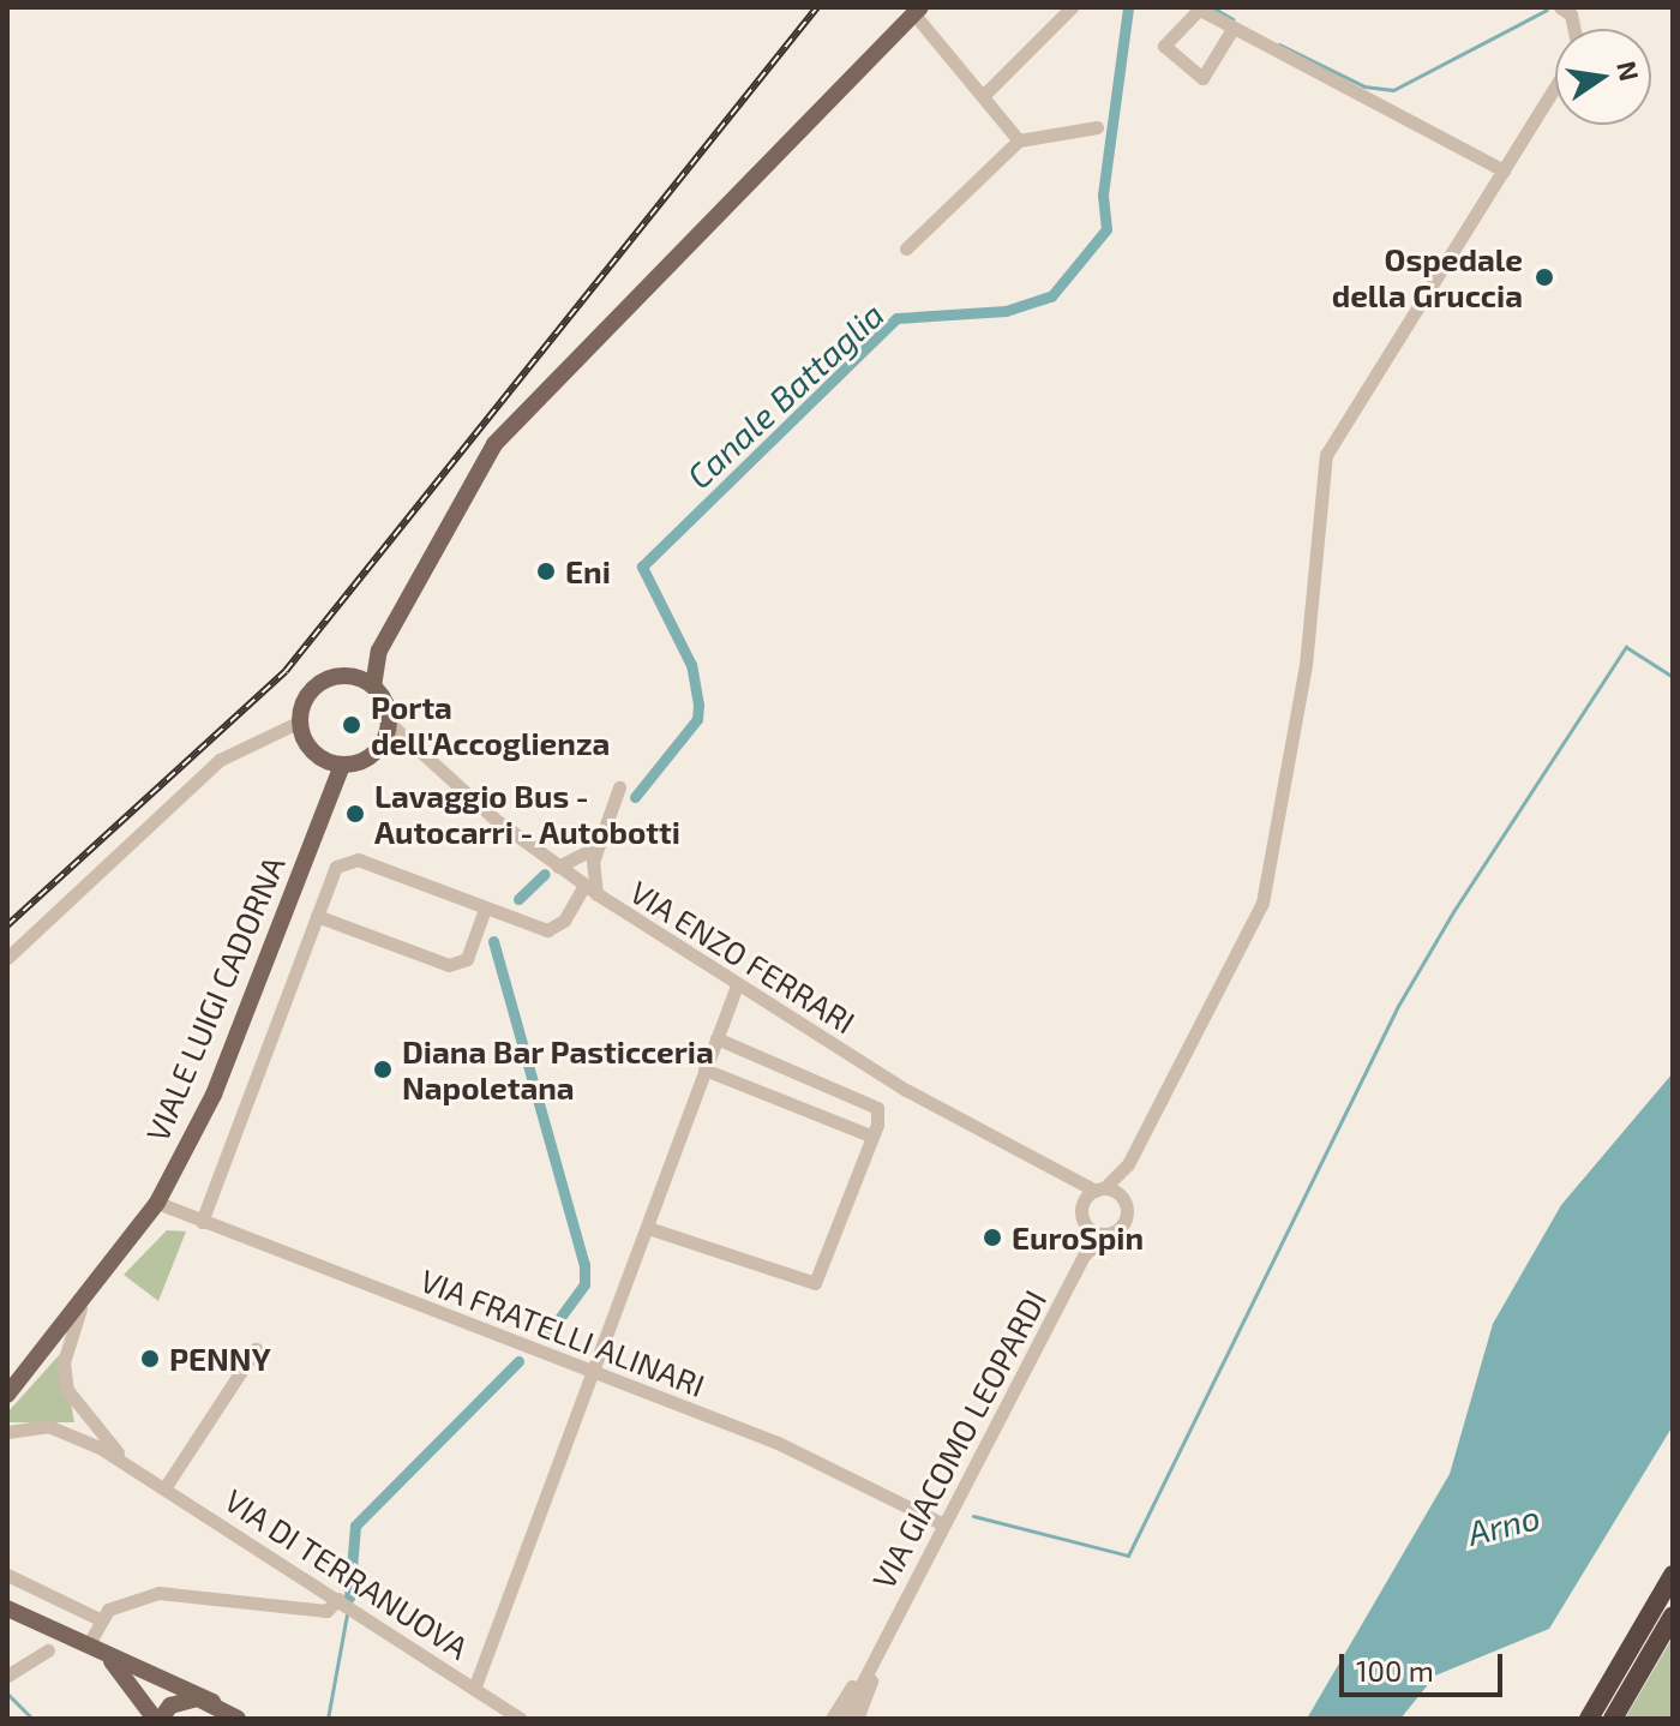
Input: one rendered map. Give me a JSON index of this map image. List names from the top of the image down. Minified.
{"streets":{"main road":["VIALE LUIGI CADORNA"],"street":["VIA ENZO FERRARI","VIA FRATELLI ALINARI","VIA GIACOMO LEOPARDI","VIA DI TERRANUOVA"]},"crossings":[["VIA ENZO FERRARI","VIALE LUIGI CADORNA"],["VIA ENZO FERRARI","VIA GIACOMO LEOPARDI"],["VIALE LUIGI CADORNA","VIA FRATELLI ALINARI"],["VIALE LUIGI CADORNA","VIA DI TERRANUOVA"],["VIA FRATELLI ALINARI","VIA GIACOMO LEOPARDI"]],"water":["Canale Battaglia","Arno"],"places":["Ospedale della Gruccia","Eni","Porta dell'Accoglienza","Lavaggio Bus - Autocarri - Autobotti","Diana Bar Pasticceria Napoletana","EuroSpin","PENNY"],"scale_bar":"100 m","north":"right"}
